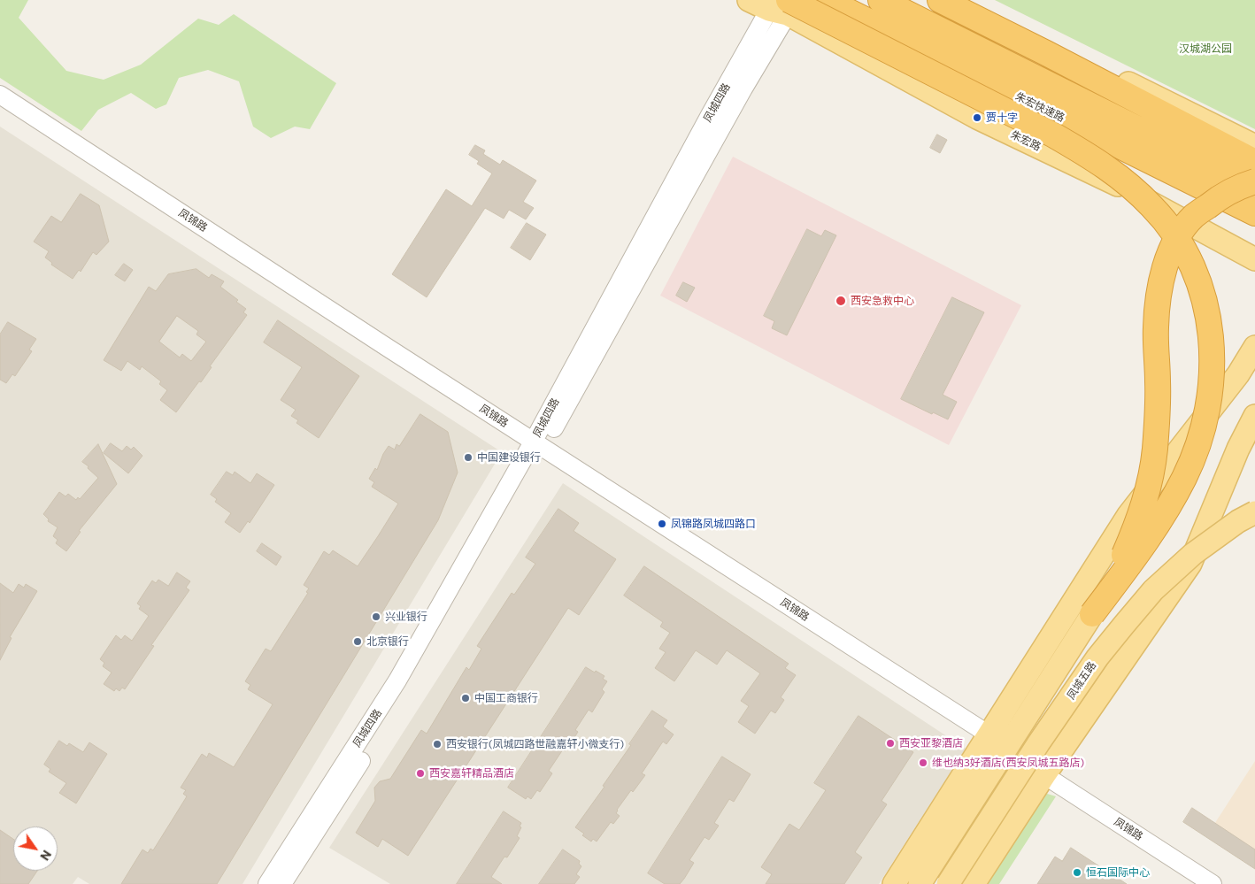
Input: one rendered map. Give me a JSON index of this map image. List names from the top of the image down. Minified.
{"streets":{"highway":["朱宏快速路"],"main road":["朱宏路","凤城五路"],"street":["凤城四路","凤锦路"]},"crossings":[["凤城四路","朱宏路"],["凤城四路","凤锦路"]],"parks":["汉城湖公园"],"places":["贾十字","西安急救中心","中国建设银行","凤锦路凤城四路口","兴业银行","北京银行","中国工商银行","西安亚黎酒店","西安银行(凤城四路世融嘉轩小微支行)","维也纳3好酒店(西安凤城五路店)","西安嘉轩精品酒店","恒石国际中心"],"north":"bottom right"}
